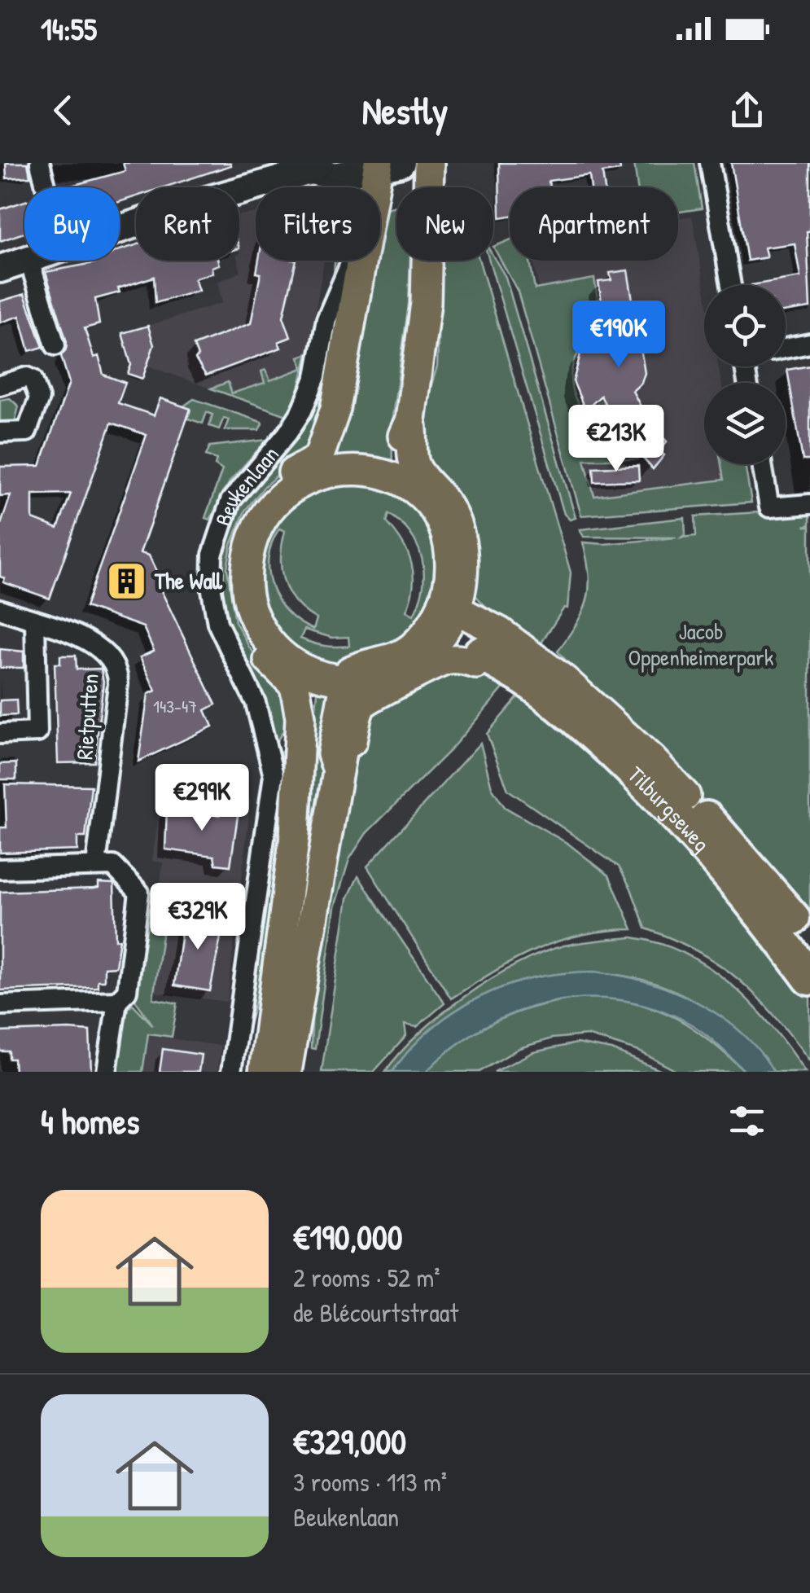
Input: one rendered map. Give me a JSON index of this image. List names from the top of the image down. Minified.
{"streets":{"highway":["Tilburgseweg"],"main road":["Beukenlaan"],"street":["Rietputten"]},"crossings":[["Beukenlaan","Tilburgseweg"]],"parks":["Jacob Oppenheimerpark"],"places":{"building":["The Wall"]},"house_numbers":["143-47"],"page":{"status":"14:55","header":"Nestly","chip":["Buy","Rent","Filters","New","Apartment"],"price":["€190K","€213K","€299K","€329K"],"heading":"4 homes","list":[{"name":"€190,000","note":"2 rooms · 52 m² · de Blécourtstraat"},{"name":"€329,000","note":"3 rooms · 113 m² · Beukenlaan"}]}}
